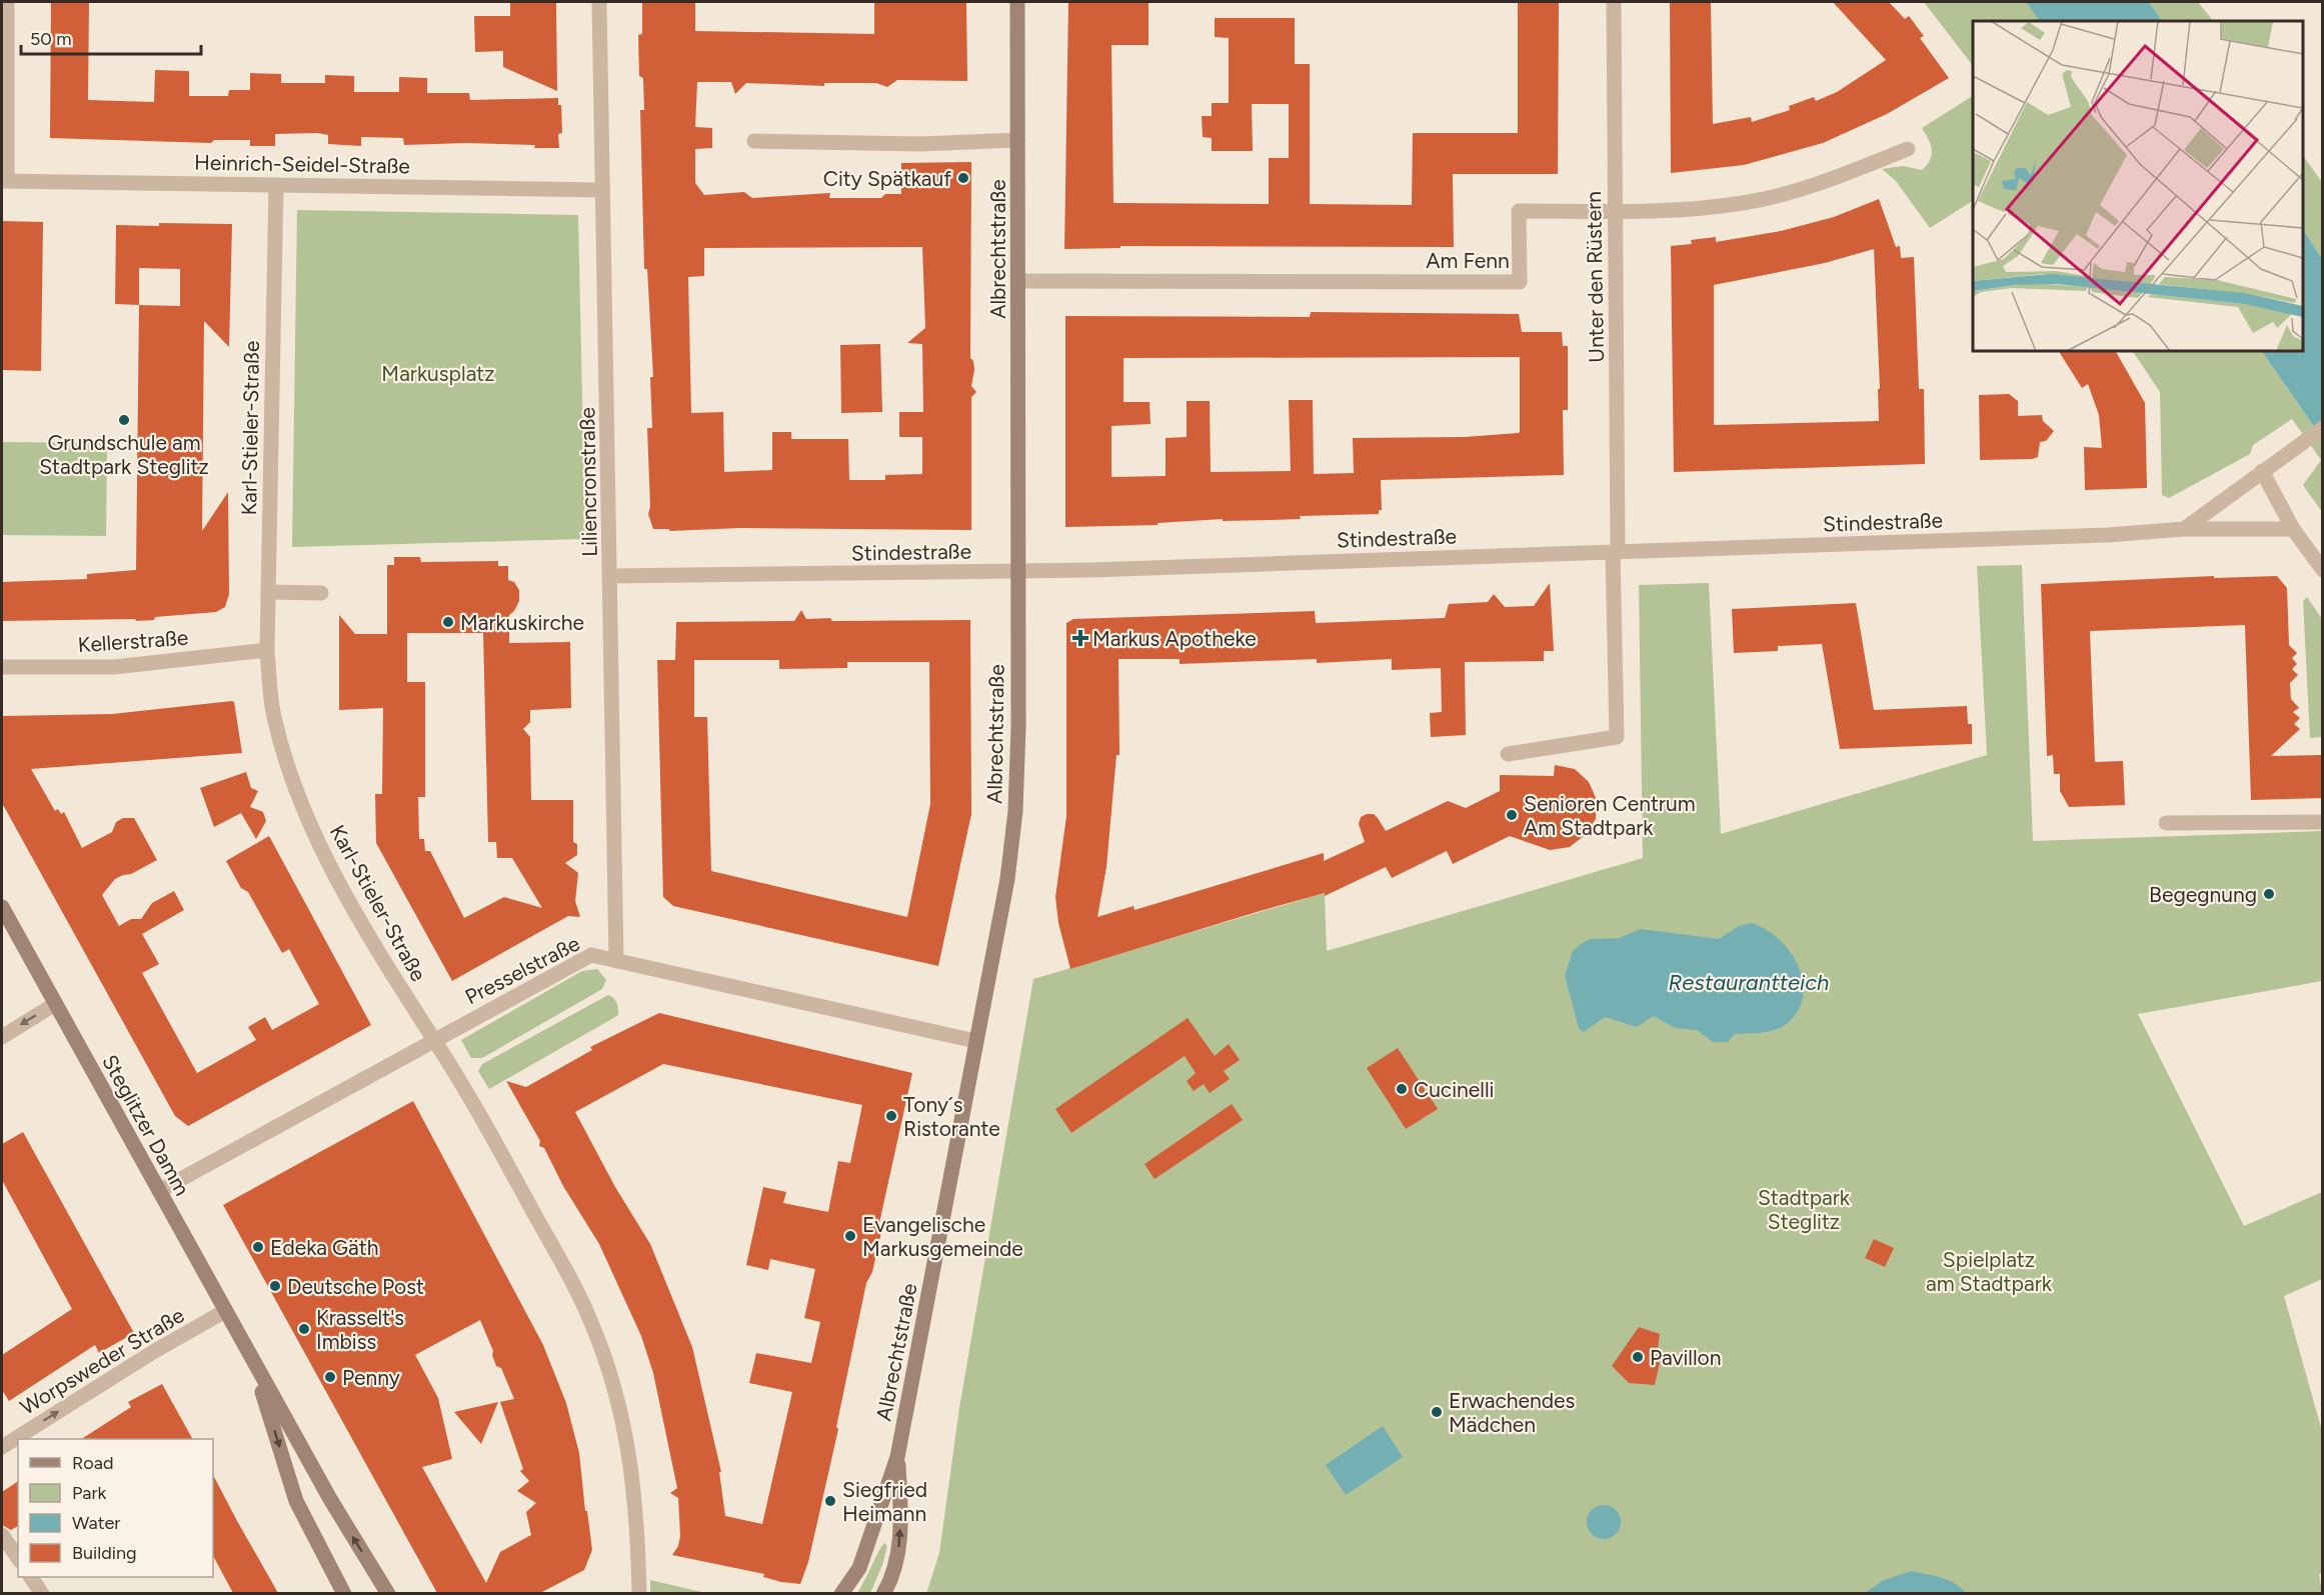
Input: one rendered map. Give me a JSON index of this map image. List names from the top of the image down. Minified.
{"streets":{"street":["Heinrich-Seidel-Straße","Albrechtstraße","Am Fenn","Unter den Rüstern","Karl-Stieler-Straße","Liliencronstraße","Stindestraße","Kellerstraße","Presselstraße","Steglitzer Damm","Worpsweder Straße"]},"crossings":[["Heinrich-Seidel-Straße","Karl-Stieler-Straße"],["Heinrich-Seidel-Straße","Liliencronstraße"],["Albrechtstraße","Am Fenn"],["Albrechtstraße","Stindestraße"],["Albrechtstraße","Presselstraße"],["Am Fenn","Unter den Rüstern"],["Unter den Rüstern","Stindestraße"],["Karl-Stieler-Straße","Kellerstraße"],["Karl-Stieler-Straße","Presselstraße"],["Liliencronstraße","Stindestraße"],["Liliencronstraße","Presselstraße"],["Presselstraße","Steglitzer Damm"],["Steglitzer Damm","Worpsweder Straße"]],"one_way":["Worpsweder Straße"],"water":["Restaurantteich"],"parks":["Markusplatz","Stadtpark Steglitz","Spielplatz am Stadtpark"],"places":{"other":["City Spätkauf","Grundschule am Stadtpark Steglitz","Markuskirche","Senioren Centrum Am Stadtpark","Begegnung","Cucinelli","Tony´s Ristorante","Evangelische Markusgemeinde","Edeka Gäth","Deutsche Post","Krasselt's Imbiss","Pavillon","Penny","Erwachendes Mädchen","Siegfried Heimann"],"health":["Markus Apotheke"]},"legend":["Road","Park","Water","Building"],"scale_bar":"50 m"}
